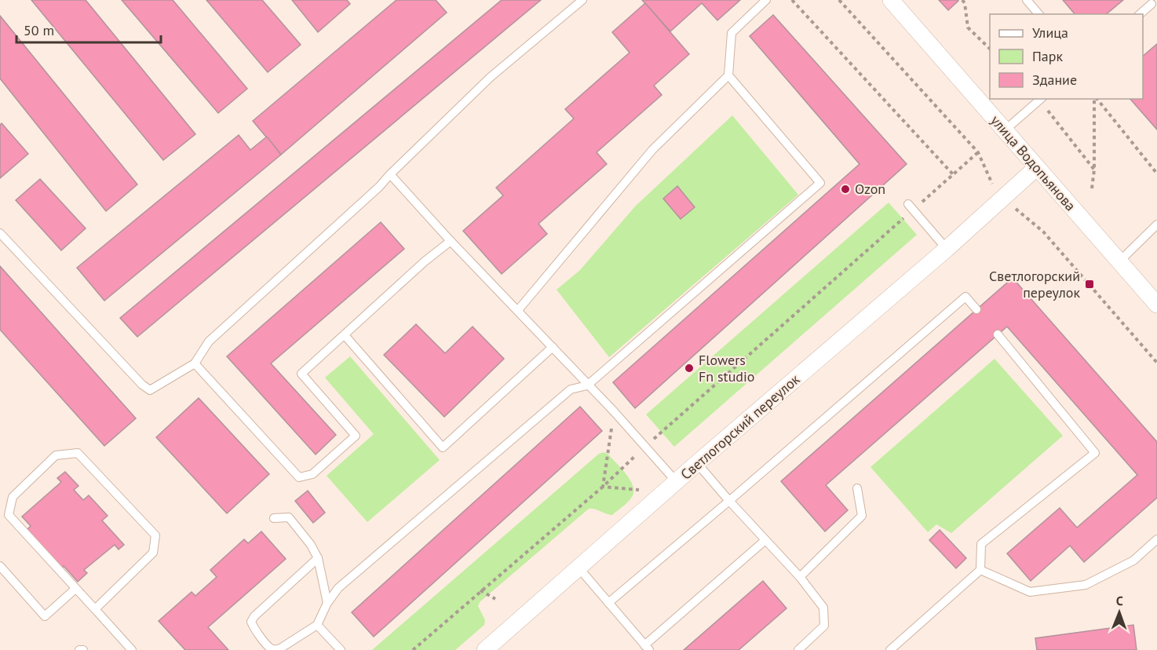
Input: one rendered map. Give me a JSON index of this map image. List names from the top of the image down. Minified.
{"streets":{"street":["улица Водопьянова","Светлогорский переулок"]},"crossings":[["улица Водопьянова","Светлогорский переулок"]],"places":{"other":["Ozon","Flowers Fn studio"],"transit":["Светлогорский переулок"]},"legend":["Улица","Парк","Здание"],"scale_bar":"50 m","north":"top"}
